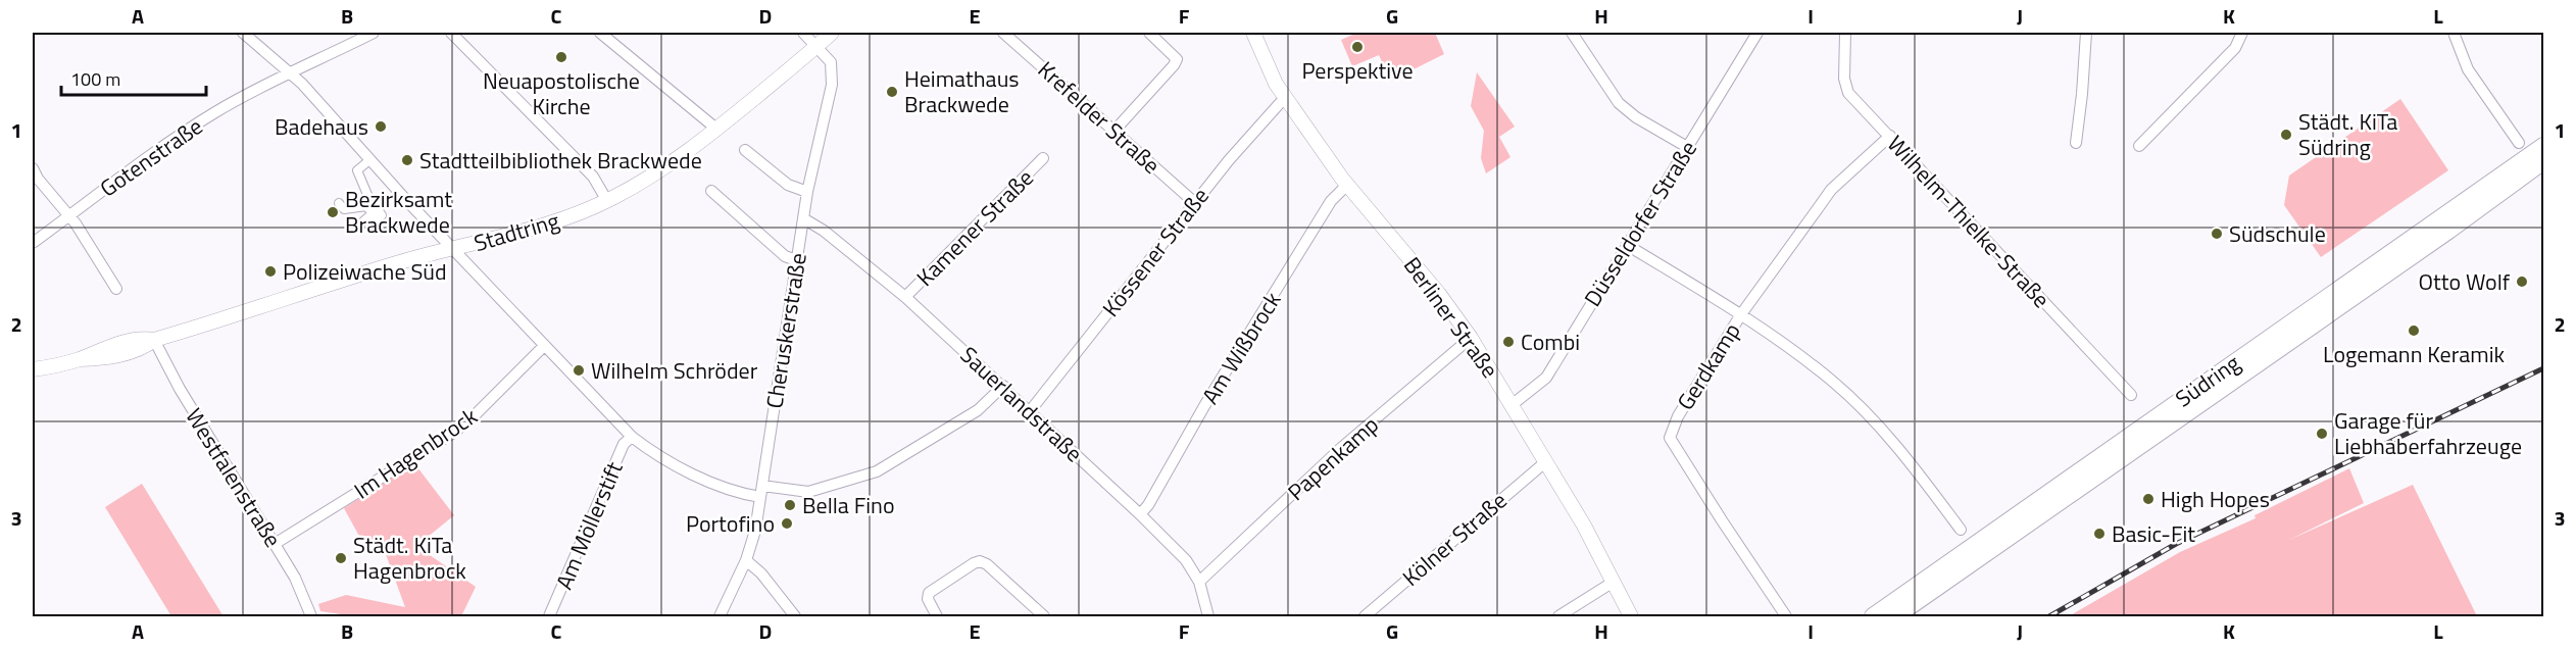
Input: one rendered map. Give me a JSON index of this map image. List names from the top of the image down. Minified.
{"streets":{"main road":["Südring"],"street":["Krefelder Straße","Gotenstraße","Wilhelm-Thielke-Straße","Düsseldorfer Straße","Kamener Straße","Stadtring","Kössener Straße","Berliner Straße","Cheruskerstraße","Am Wißbrock","Gerdkamp","Sauerlandstraße","Im Hagenbrock","Papenkamp","Westfalenstraße","Am Möllerstift","Kölner Straße"]},"crossings":[["Krefelder Straße","Kössener Straße"],["Wilhelm-Thielke-Straße","Gerdkamp"],["Düsseldorfer Straße","Berliner Straße"],["Kamener Straße","Sauerlandstraße"],["Stadtring","Cheruskerstraße"],["Stadtring","Westfalenstraße"],["Kössener Straße","Berliner Straße"],["Kössener Straße","Sauerlandstraße"],["Berliner Straße","Am Wißbrock"],["Berliner Straße","Papenkamp"],["Berliner Straße","Kölner Straße"],["Cheruskerstraße","Sauerlandstraße"],["Am Wißbrock","Sauerlandstraße"],["Sauerlandstraße","Papenkamp"],["Im Hagenbrock","Westfalenstraße"]],"places":["Perspektive","Neuapostolische Kirche","Heimathaus Brackwede","Badehaus","Städt. KiTa Südring","Stadtteilbibliothek Brackwede","Bezirksamt Brackwede","Südschule","Polizeiwache Süd","Otto Wolf","Logemann Keramik","Combi","Wilhelm Schröder","Garage für Liebhaberfahrzeuge","High Hopes","Bella Fino","Portofino","Basic-Fit","Städt. KiTa Hagenbrock"],"scale_bar":"100 m","grid":{"columns":["A","B","C","D","E","F","G","H","I","J","K","L"],"rows":["1","2","3"]}}
